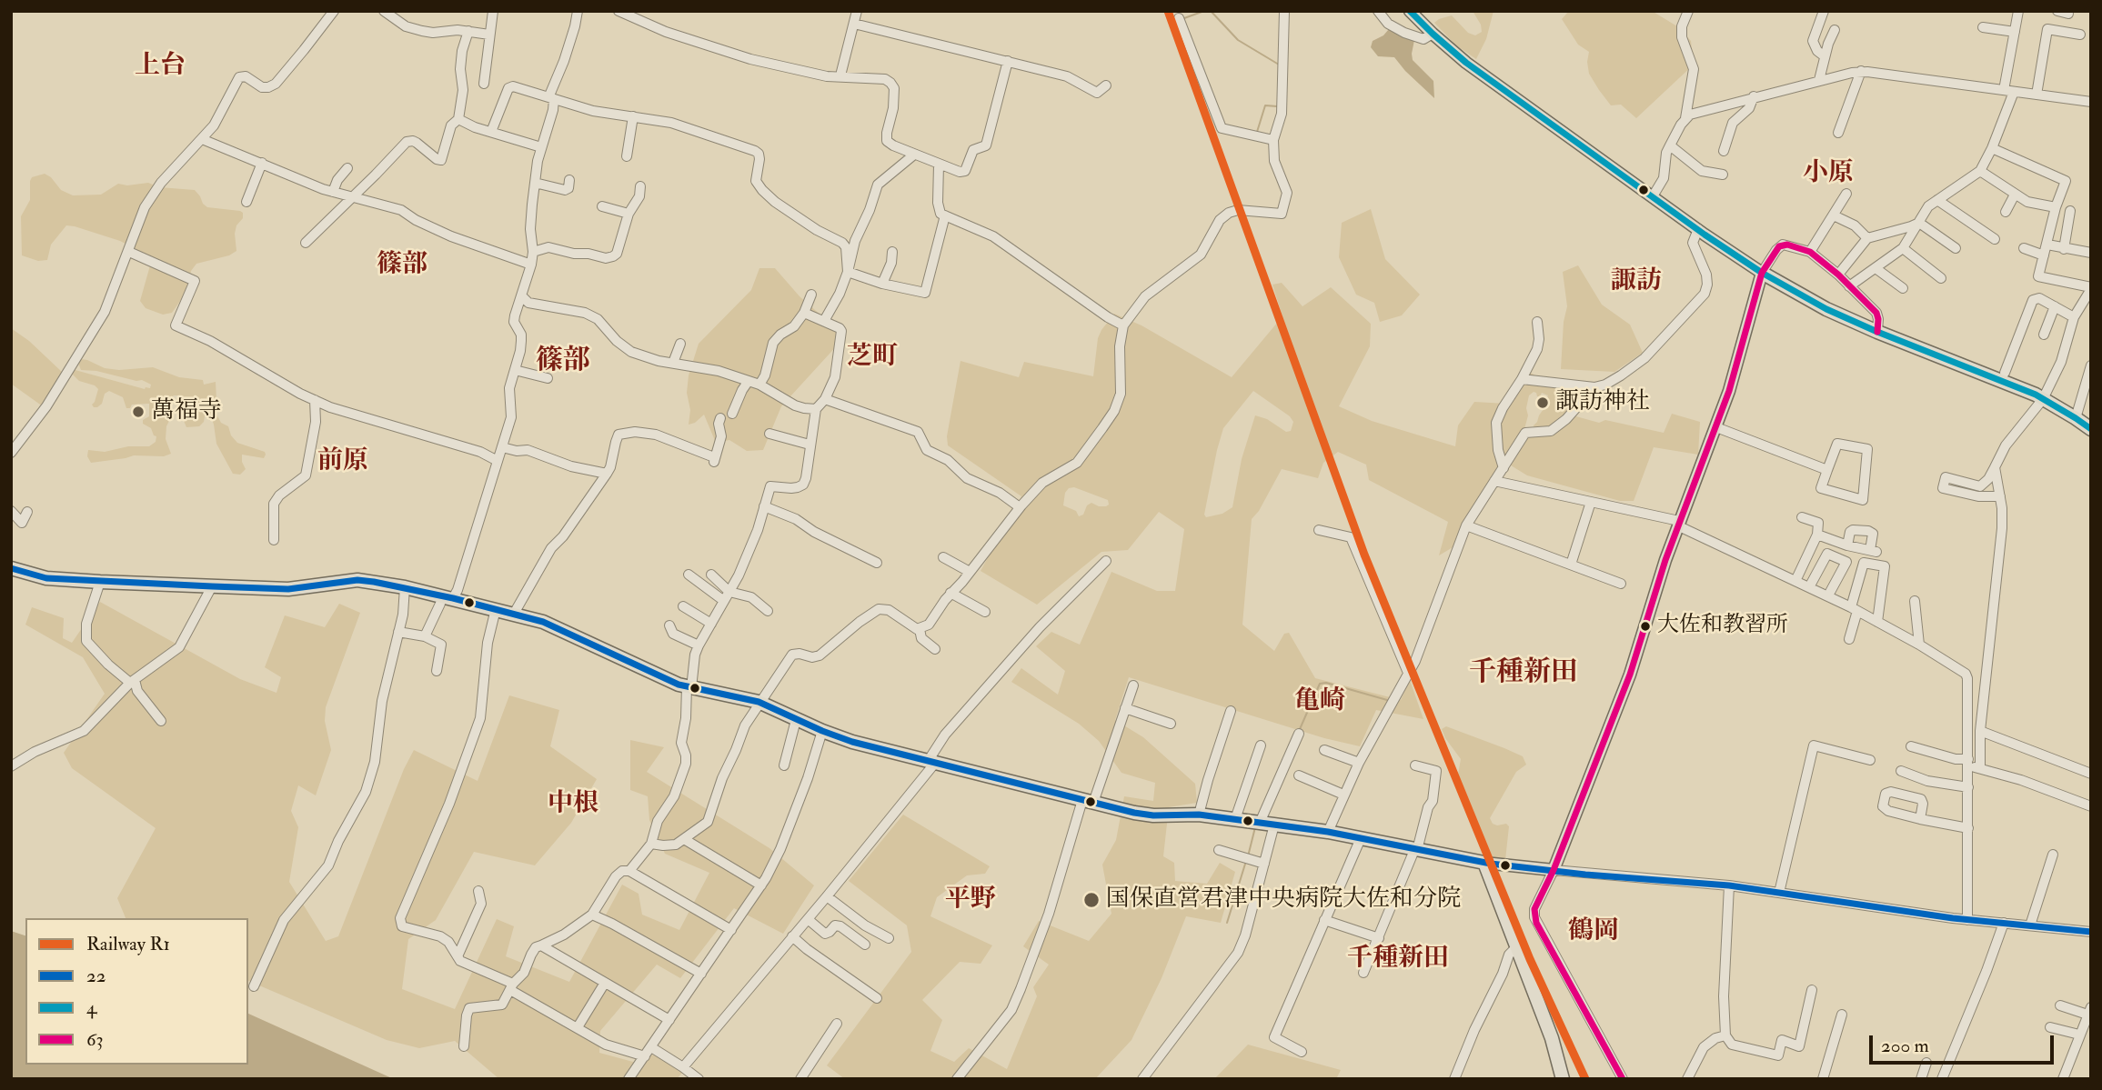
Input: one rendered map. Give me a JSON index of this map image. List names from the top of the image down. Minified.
{"districts":["上台","小原","篠部","諏訪","芝町","篠部","前原","千種新田","亀崎","中根","平野","鶴岡","千種新田"],"places":["諏訪神社","萬福寺","大佐和教習所","国保直営君津中央病院大佐和分院"],"lines":["rail line R1","transit line 4","transit line 63","transit line 22"],"legend":["Railway R1","22","4","63"],"scale_bar":"200 m"}
